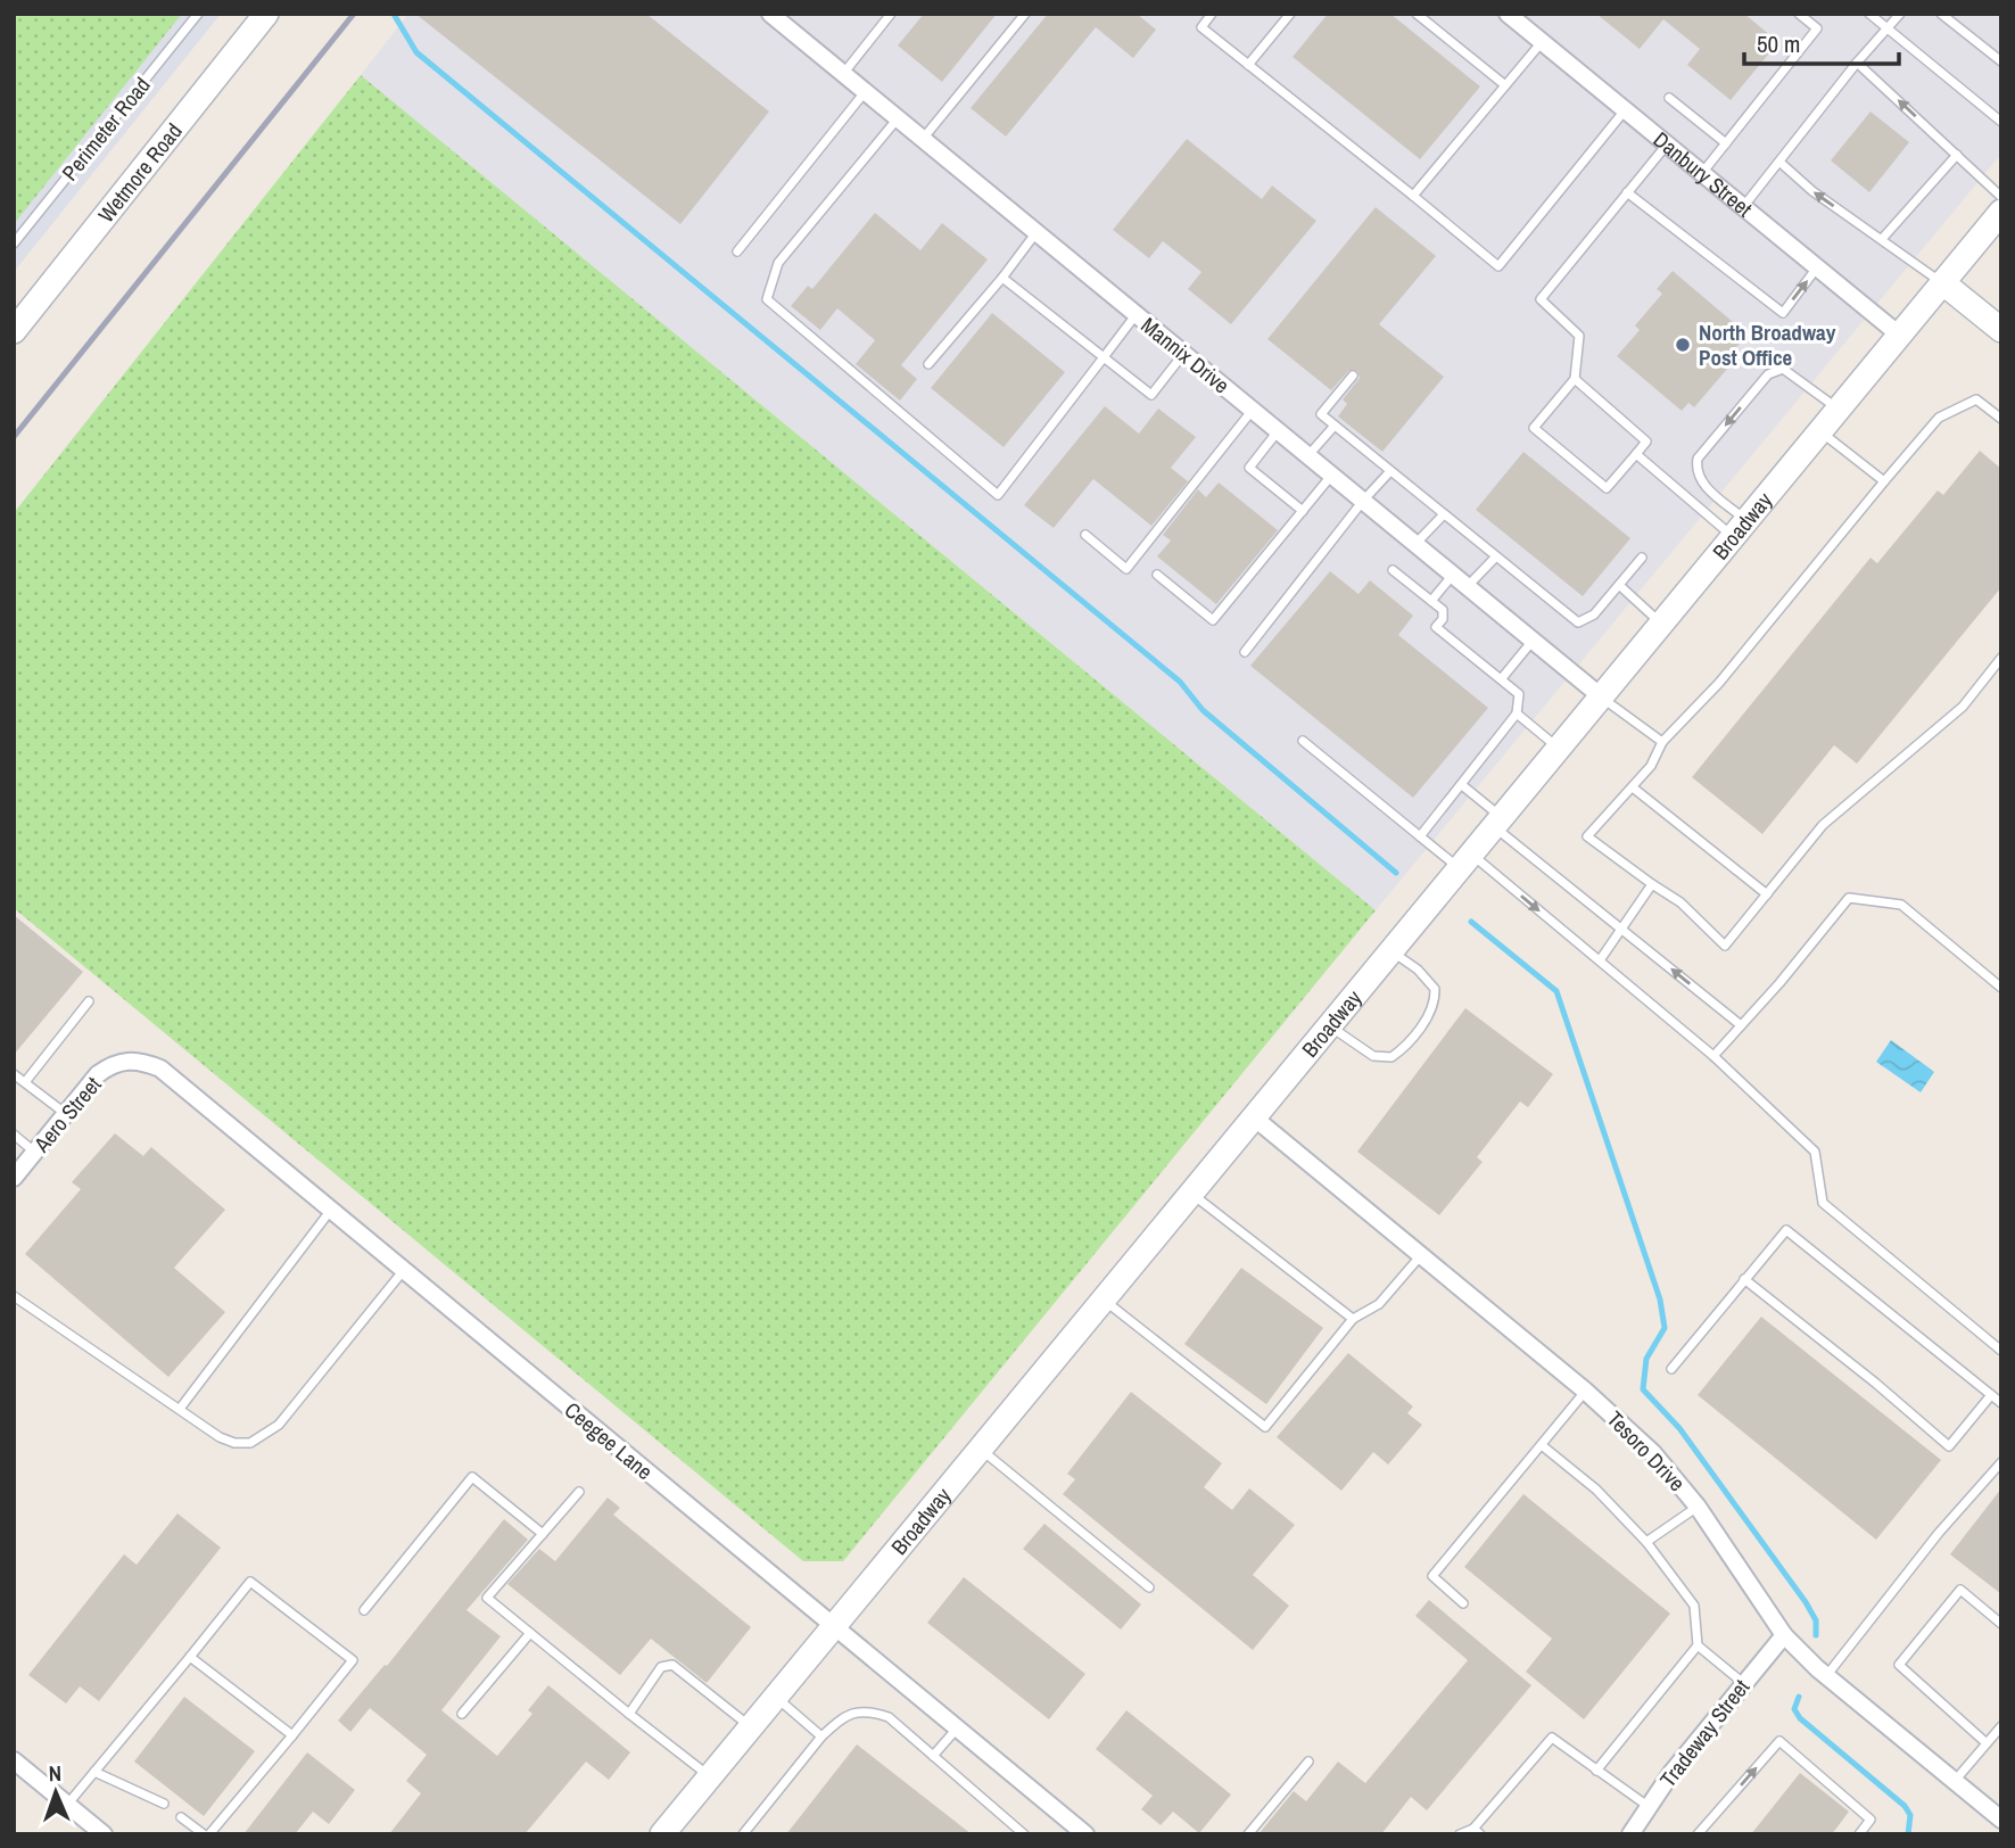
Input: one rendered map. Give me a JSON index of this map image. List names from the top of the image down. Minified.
{"streets":{"main road":["Wetmore Road","Broadway"],"street":["Danbury Street","Mannix Drive","Aero Street","Ceegee Lane","Tesoro Drive","Tradeway Street"],"lane":["Perimeter Road"]},"crossings":[["Danbury Street","Broadway"],["Mannix Drive","Broadway"],["Broadway","Ceegee Lane"],["Broadway","Tesoro Drive"],["Aero Street","Ceegee Lane"],["Tesoro Drive","Tradeway Street"]],"places":["North Broadway Post Office"],"scale_bar":"50 m","north":"top"}
